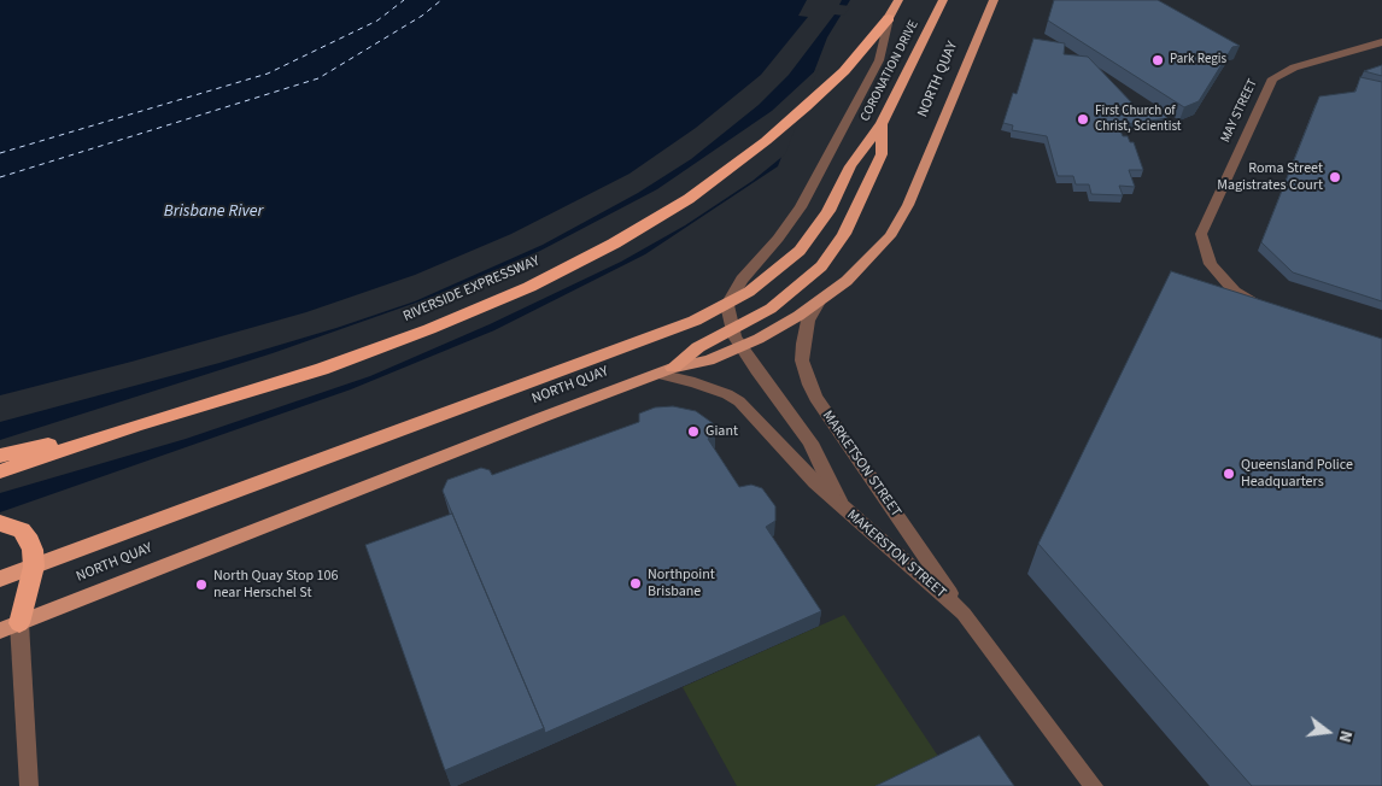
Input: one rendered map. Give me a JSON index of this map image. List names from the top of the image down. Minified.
{"streets":{"highway":["CORONATION DRIVE","NORTH QUAY","RIVERSIDE EXPRESSWAY"],"street":["MAY STREET","MARKETSON STREET","MAKERSTON STREET"]},"crossings":[["CORONATION DRIVE","NORTH QUAY"],["CORONATION DRIVE","RIVERSIDE EXPRESSWAY"],["NORTH QUAY","MARKETSON STREET"],["NORTH QUAY","MAKERSTON STREET"],["MARKETSON STREET","MAKERSTON STREET"]],"water":["Brisbane River"],"places":["Park Regis","First Church of Christ, Scientist","Roma Street Magistrates Court","Giant","Queensland Police Headquarters","Northpoint Brisbane","North Quay Stop 106 near Herschel St"],"north":"right"}
